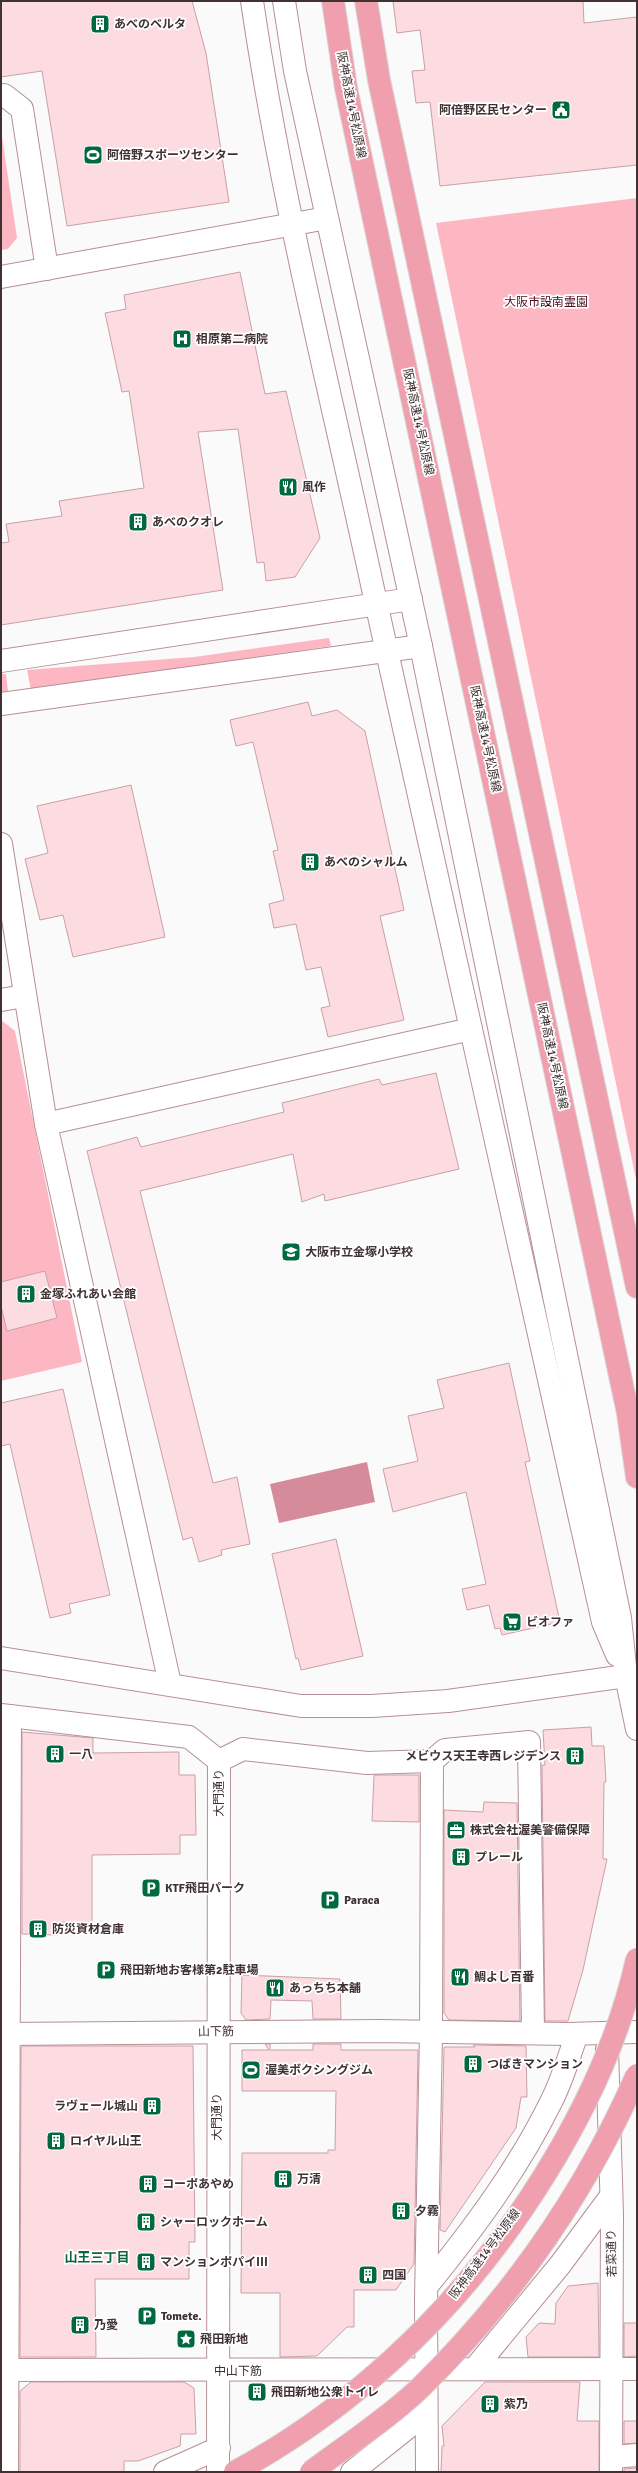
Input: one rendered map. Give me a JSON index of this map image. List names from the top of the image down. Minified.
{"streets":{"highway":["阪神高速14号松原線"],"street":["大門通り","山下筋","若菜通り","中山下筋"]},"crossings":[["大門通り","山下筋"],["大門通り","中山下筋"],["山下筋","若菜通り"],["若菜通り","中山下筋"]],"districts":["山王三丁目"],"parks":["大阪市設南霊園"],"places":{"building":["あべのベルタ","あべのクオレ","あべのシャルム","金塚ふれあい会館","一八","メビウス天王寺西レジデンス","プレール","防災資材倉庫","つばきマンション","ラヴェール城山","ロイヤル山王","万清","コーポあやめ","夕霧","シャーロックホーム","マンションポパイⅢ","四国","乃愛","飛田新地公衆トイレ","紫乃"],"public building":["阿倍野区民センター"],"sports":["阿倍野スポーツセンター","渥美ボクシングジム"],"hospital":["相原第二病院"],"restaurant":["風作","鯛よし百番","あっちち本舗"],"school or university":["大阪市立金塚小学校"],"supermarket":["ビオファ"],"office":["株式会社渥美警備保障"],"parking":["KTF飛田パーク","Paraca","飛田新地お客様第2駐車場","Tomete."],"place":["飛田新地"]}}
